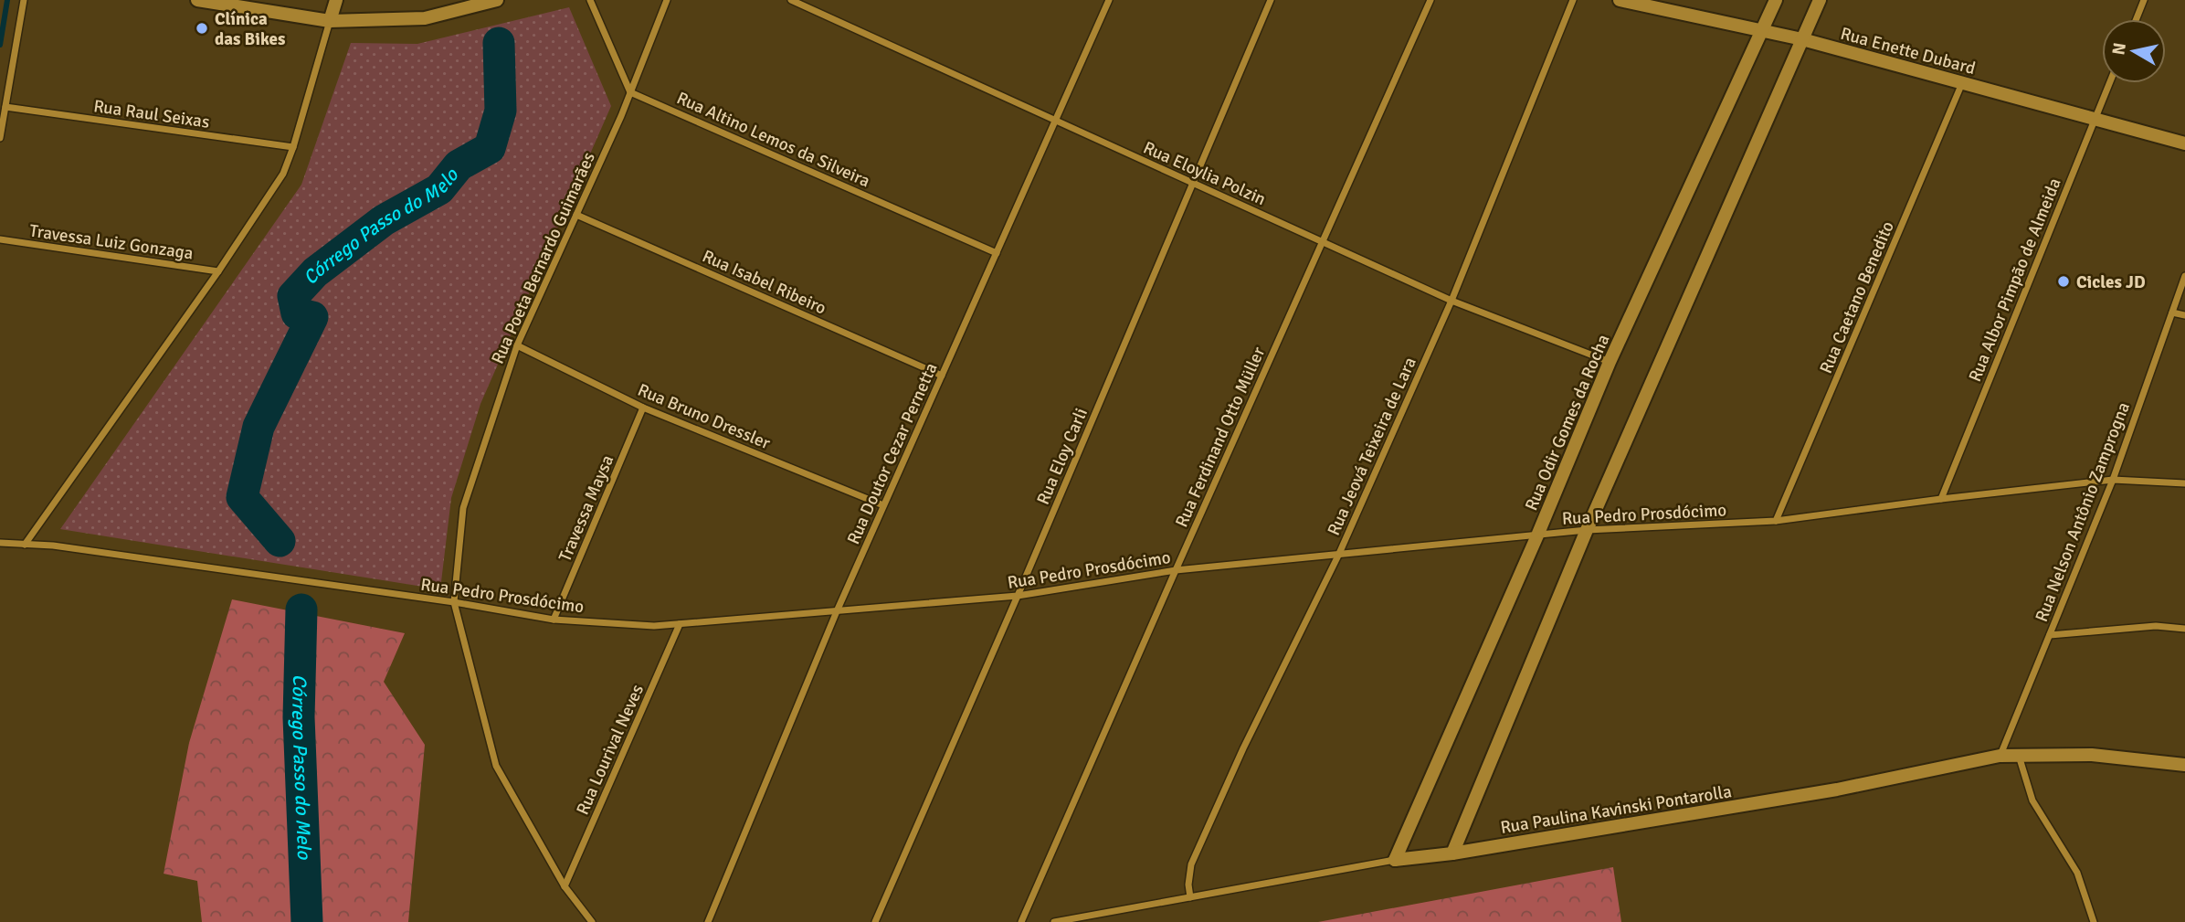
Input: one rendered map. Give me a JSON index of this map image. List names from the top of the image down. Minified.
{"streets":{"street":["Rua Enette Dubard","Rua Raul Seixas","Rua Altino Lemos da Silveira","Rua Eloylia Polzin","Travessa Luiz Gonzaga","Rua Poeta Bernardo Guimarães","Rua Albor Pimpão de Almeida","Rua Isabel Ribeiro","Rua Caetano Benedito","Rua Bruno Dressler","Rua Odir Gomes da Rocha","Rua Ferdinand Otto Müller","Rua Jeová Teixeira de Lara","Rua Doutor Cezar Pernetta","Rua Eloy Carli","Travessa Maysa","Rua Nelson Antônio Zamprogna","Rua Pedro Prosdócimo","Rua Lourival Neves","Rua Paulina Kavinski Pontarolla"]},"crossings":[["Rua Enette Dubard","Rua Albor Pimpão de Almeida"],["Rua Enette Dubard","Rua Caetano Benedito"],["Rua Enette Dubard","Rua Odir Gomes da Rocha"],["Rua Altino Lemos da Silveira","Rua Poeta Bernardo Guimarães"],["Rua Altino Lemos da Silveira","Rua Doutor Cezar Pernetta"],["Rua Eloylia Polzin","Rua Odir Gomes da Rocha"],["Rua Eloylia Polzin","Rua Ferdinand Otto Müller"],["Rua Eloylia Polzin","Rua Jeová Teixeira de Lara"],["Rua Eloylia Polzin","Rua Doutor Cezar Pernetta"],["Rua Eloylia Polzin","Rua Eloy Carli"],["Rua Poeta Bernardo Guimarães","Rua Isabel Ribeiro"],["Rua Poeta Bernardo Guimarães","Rua Bruno Dressler"],["Rua Poeta Bernardo Guimarães","Rua Pedro Prosdócimo"],["Rua Poeta Bernardo Guimarães","Rua Lourival Neves"],["Rua Albor Pimpão de Almeida","Rua Pedro Prosdócimo"],["Rua Isabel Ribeiro","Rua Doutor Cezar Pernetta"],["Rua Caetano Benedito","Rua Pedro Prosdócimo"],["Rua Bruno Dressler","Rua Doutor Cezar Pernetta"],["Rua Bruno Dressler","Travessa Maysa"],["Rua Odir Gomes da Rocha","Rua Pedro Prosdócimo"],["Rua Odir Gomes da Rocha","Rua Paulina Kavinski Pontarolla"],["Rua Ferdinand Otto Müller","Rua Pedro Prosdócimo"],["Rua Jeová Teixeira de Lara","Rua Pedro Prosdócimo"],["Rua Jeová Teixeira de Lara","Rua Paulina Kavinski Pontarolla"],["Rua Doutor Cezar Pernetta","Rua Pedro Prosdócimo"],["Rua Eloy Carli","Rua Pedro Prosdócimo"],["Travessa Maysa","Rua Pedro Prosdócimo"],["Rua Nelson Antônio Zamprogna","Rua Pedro Prosdócimo"],["Rua Nelson Antônio Zamprogna","Rua Paulina Kavinski Pontarolla"],["Rua Pedro Prosdócimo","Rua Lourival Neves"]],"water":["Córrego Passo do Melo"],"places":["Clínica das Bikes","Cicles JD"],"north":"left"}
